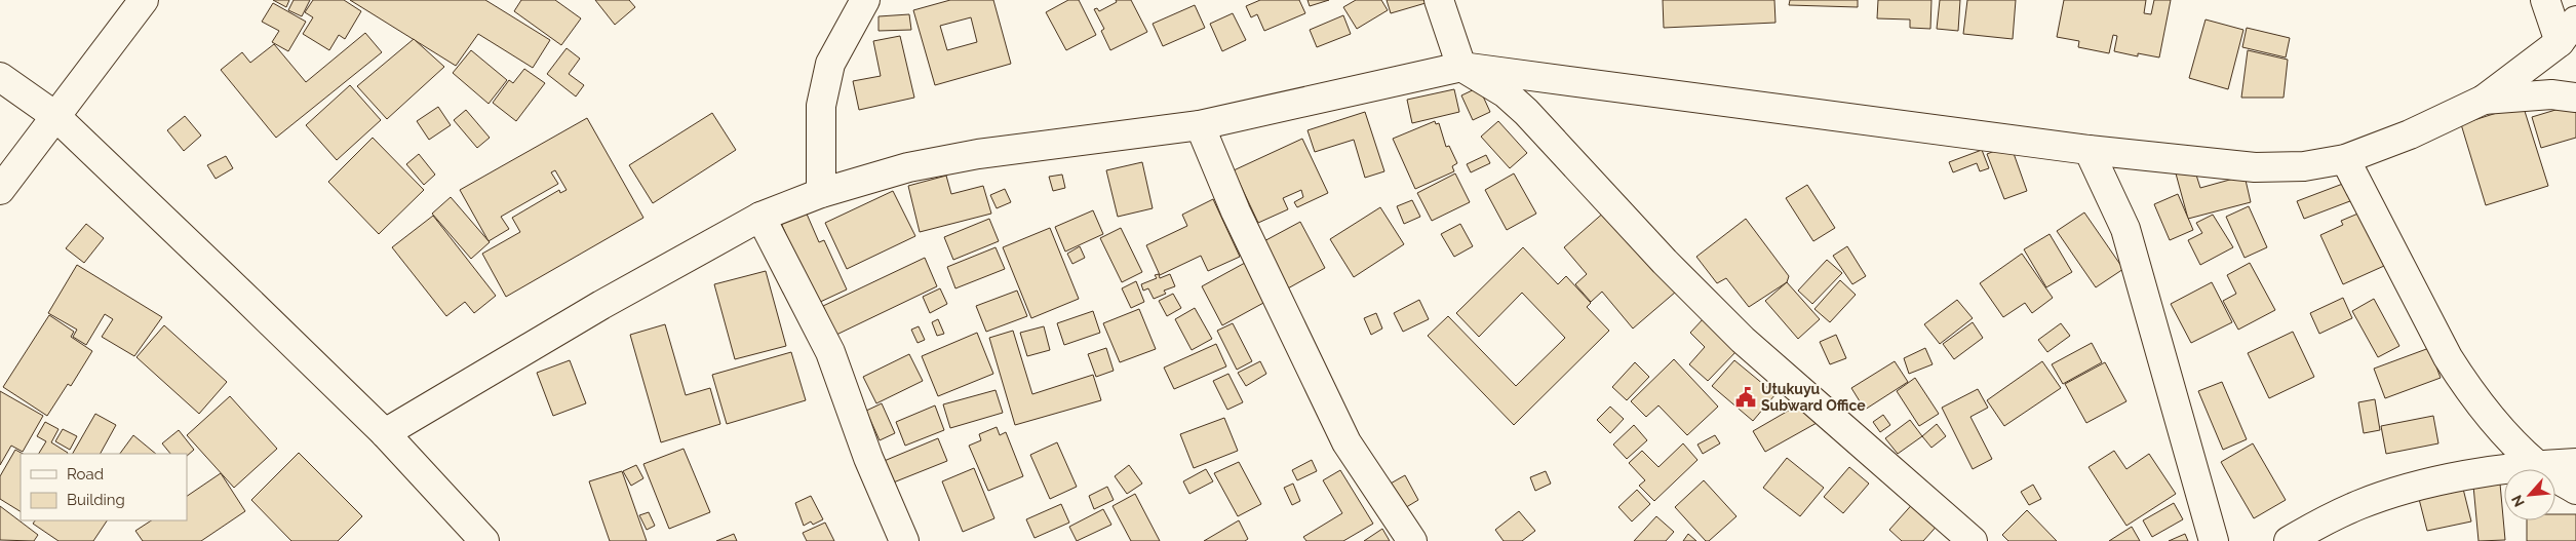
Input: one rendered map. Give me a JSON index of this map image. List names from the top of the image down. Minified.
{"places":{"public building":["Utukuyu Subward Office"]},"legend":["Road","Building"],"north":"bottom left"}
